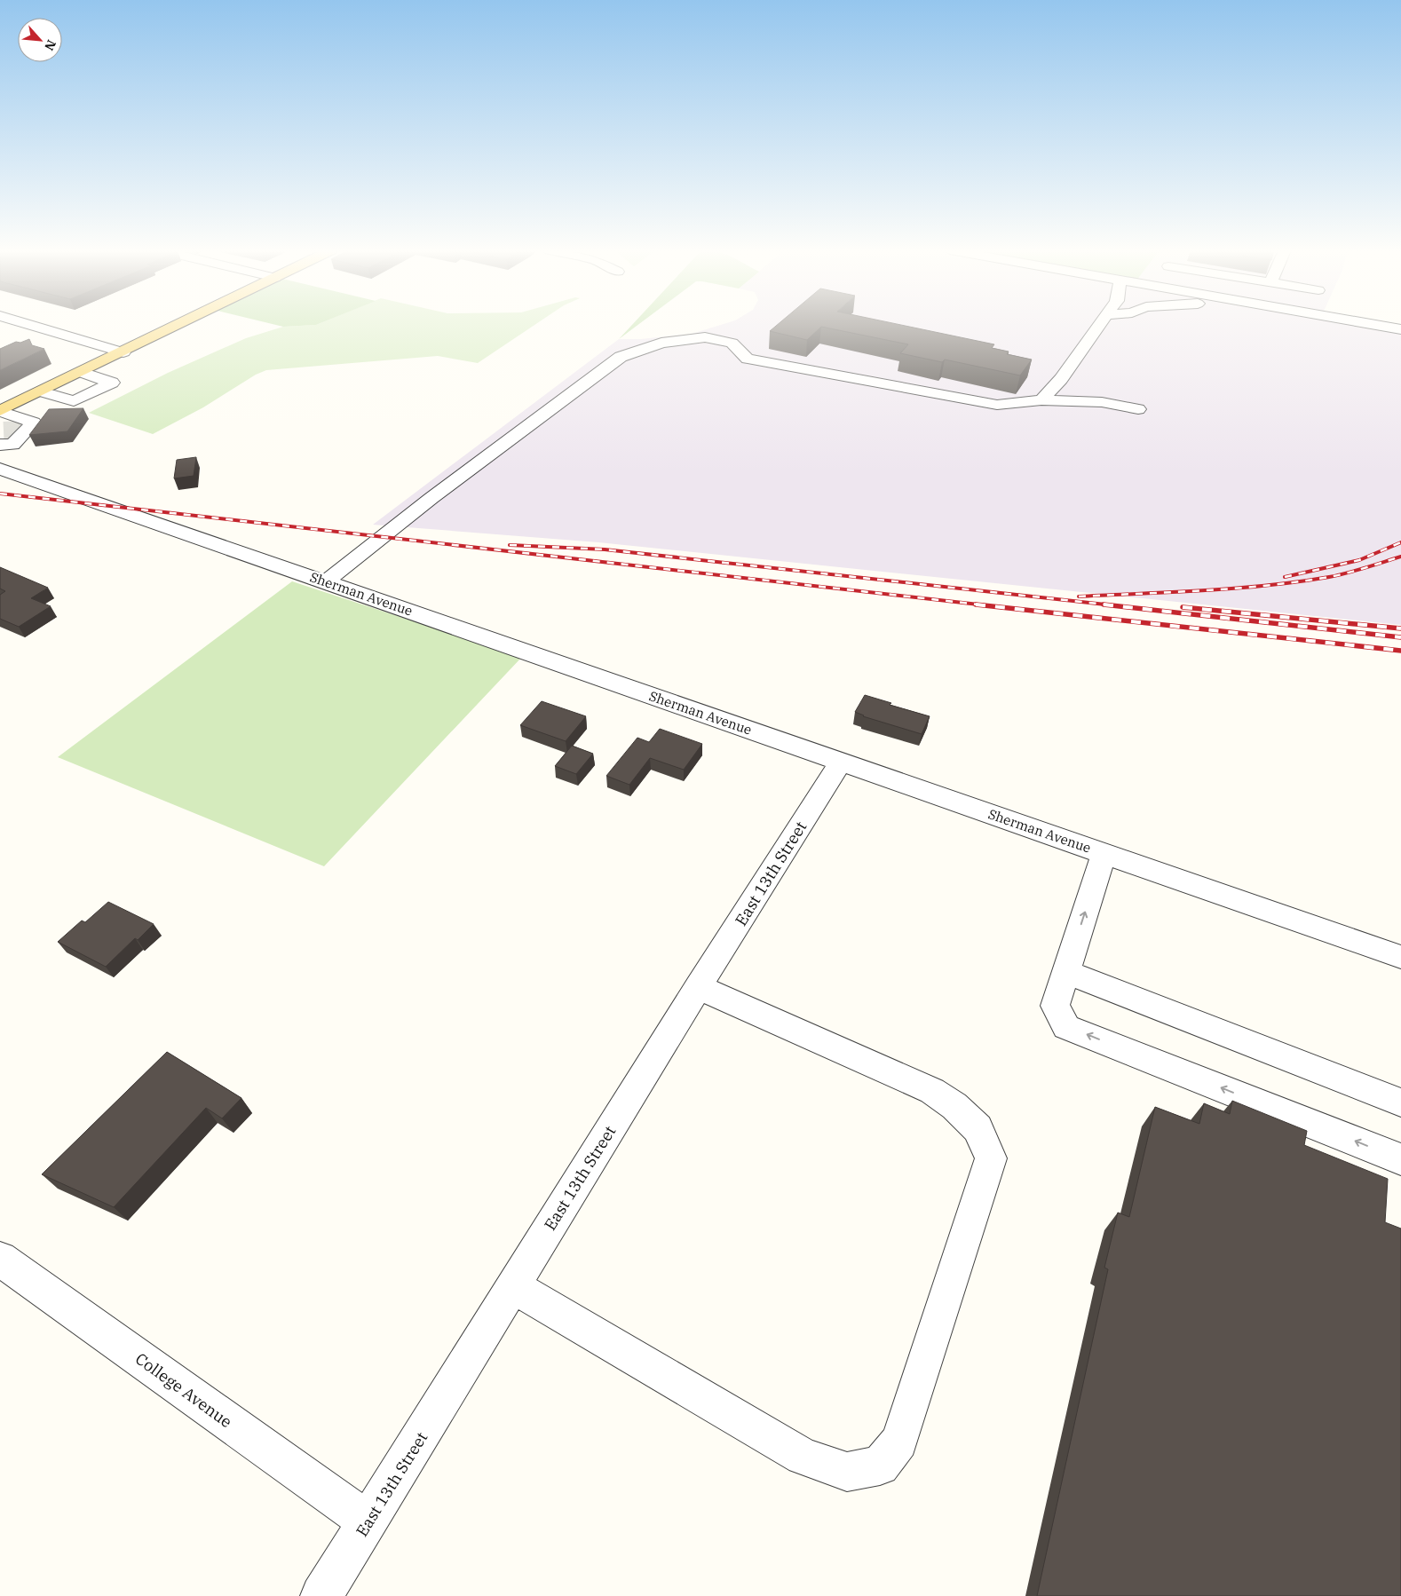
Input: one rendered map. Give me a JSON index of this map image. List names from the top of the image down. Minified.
{"streets":{"street":["Sherman Avenue","East 13th Street","College Avenue"]},"crossings":[["Sherman Avenue","East 13th Street"],["East 13th Street","College Avenue"]],"north":"bottom right"}
